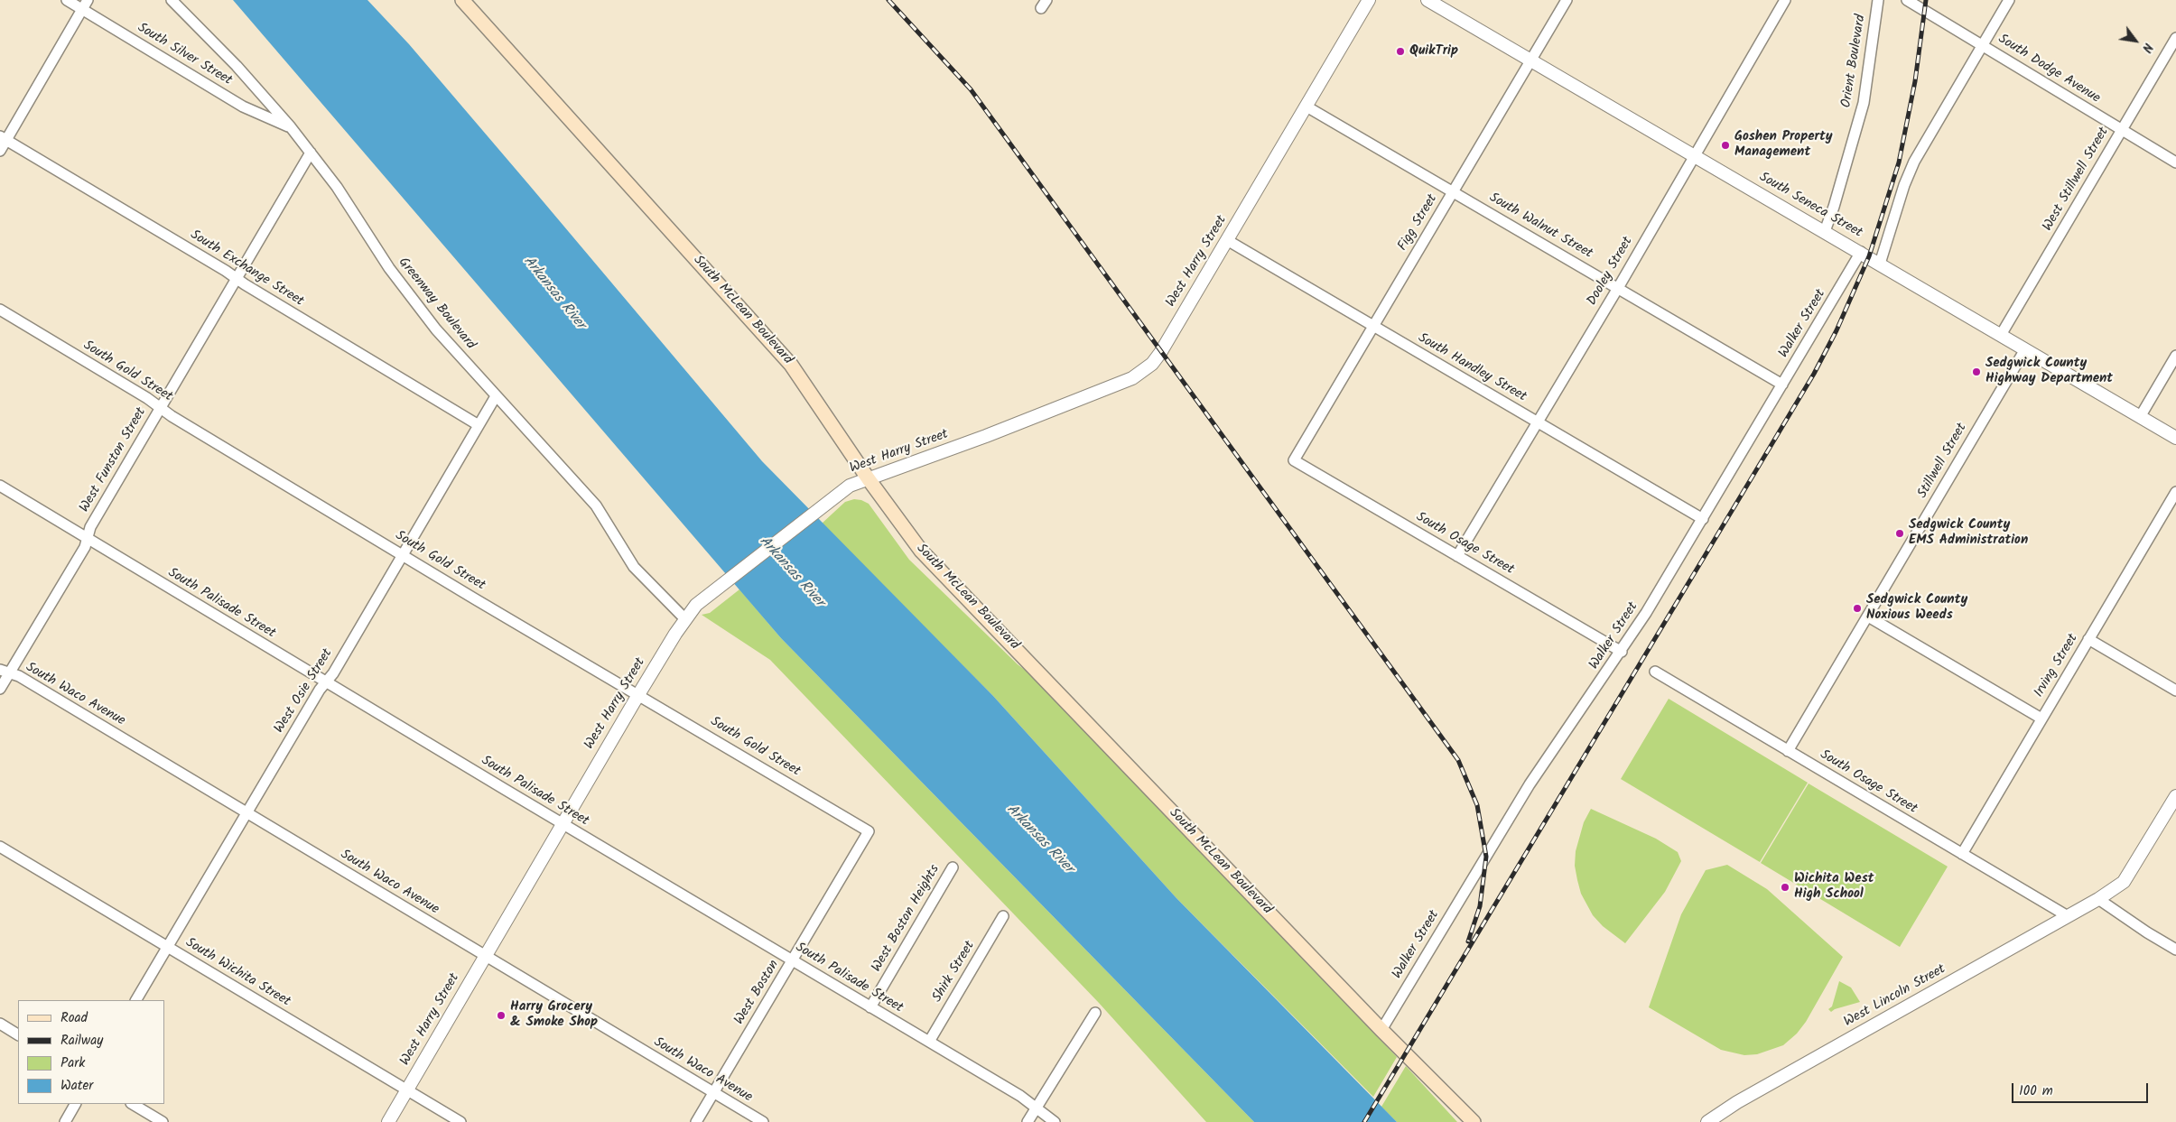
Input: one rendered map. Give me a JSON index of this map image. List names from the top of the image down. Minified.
{"streets":{"main road":["South McLean Boulevard"],"street":["South Silver Street","Orient Boulevard","South Dodge Avenue","West Stillwell Street","South Seneca Street","Figg Street","South Walnut Street","West Harry Street","South Exchange Street","Dooley Street","Greenway Boulevard","Walker Street","South Handley Street","South Gold Street","West Funston Street","Stillwell Street","South Osage Street","South Palisade Street","Irving Street","West Osie Street","South Waco Avenue","West Boston Heights","Shirk Street","South Wichita Street","West Boston","West Lincoln Street"]},"crossings":[["South Silver Street","Greenway Boulevard"],["Orient Boulevard","South Seneca Street"],["South Dodge Avenue","West Stillwell Street"],["West Stillwell Street","South Seneca Street"],["South Seneca Street","Figg Street"],["South Seneca Street","Dooley Street"],["South Seneca Street","Walker Street"],["South Seneca Street","Stillwell Street"],["Figg Street","South Walnut Street"],["Figg Street","South Handley Street"],["Figg Street","South Osage Street"],["South Walnut Street","West Harry Street"],["South Walnut Street","Dooley Street"],["South Walnut Street","Walker Street"],["West Harry Street","Greenway Boulevard"],["West Harry Street","South McLean Boulevard"],["West Harry Street","South Handley Street"],["West Harry Street","South Gold Street"],["West Harry Street","South Palisade Street"],["West Harry Street","South Waco Avenue"],["West Harry Street","South Wichita Street"],["South Exchange Street","West Funston Street"],["South Exchange Street","West Osie Street"],["Dooley Street","South Handley Street"],["Dooley Street","South Osage Street"],["Greenway Boulevard","West Funston Street"],["Greenway Boulevard","West Osie Street"],["South McLean Boulevard","Walker Street"],["Walker Street","South Handley Street"],["Walker Street","South Osage Street"],["South Gold Street","West Funston Street"],["South Gold Street","West Osie Street"],["South Gold Street","West Boston"],["West Funston Street","South Palisade Street"],["West Funston Street","South Waco Avenue"],["Stillwell Street","South Osage Street"],["South Osage Street","Irving Street"],["South Osage Street","West Lincoln Street"],["South Palisade Street","West Osie Street"],["South Palisade Street","West Boston Heights"],["South Palisade Street","Shirk Street"],["South Palisade Street","West Boston"],["West Osie Street","South Waco Avenue"],["West Osie Street","South Wichita Street"],["South Waco Avenue","West Boston"]],"water":["Arkansas River"],"places":["QuikTrip","Goshen Property Management","Sedgwick County Highway Department","Sedgwick County EMS Administration","Sedgwick County Noxious Weeds","Wichita West High School","Harry Grocery & Smoke Shop"],"legend":["Road","Railway","Park","Water"],"scale_bar":"100 m","north":"bottom right"}
